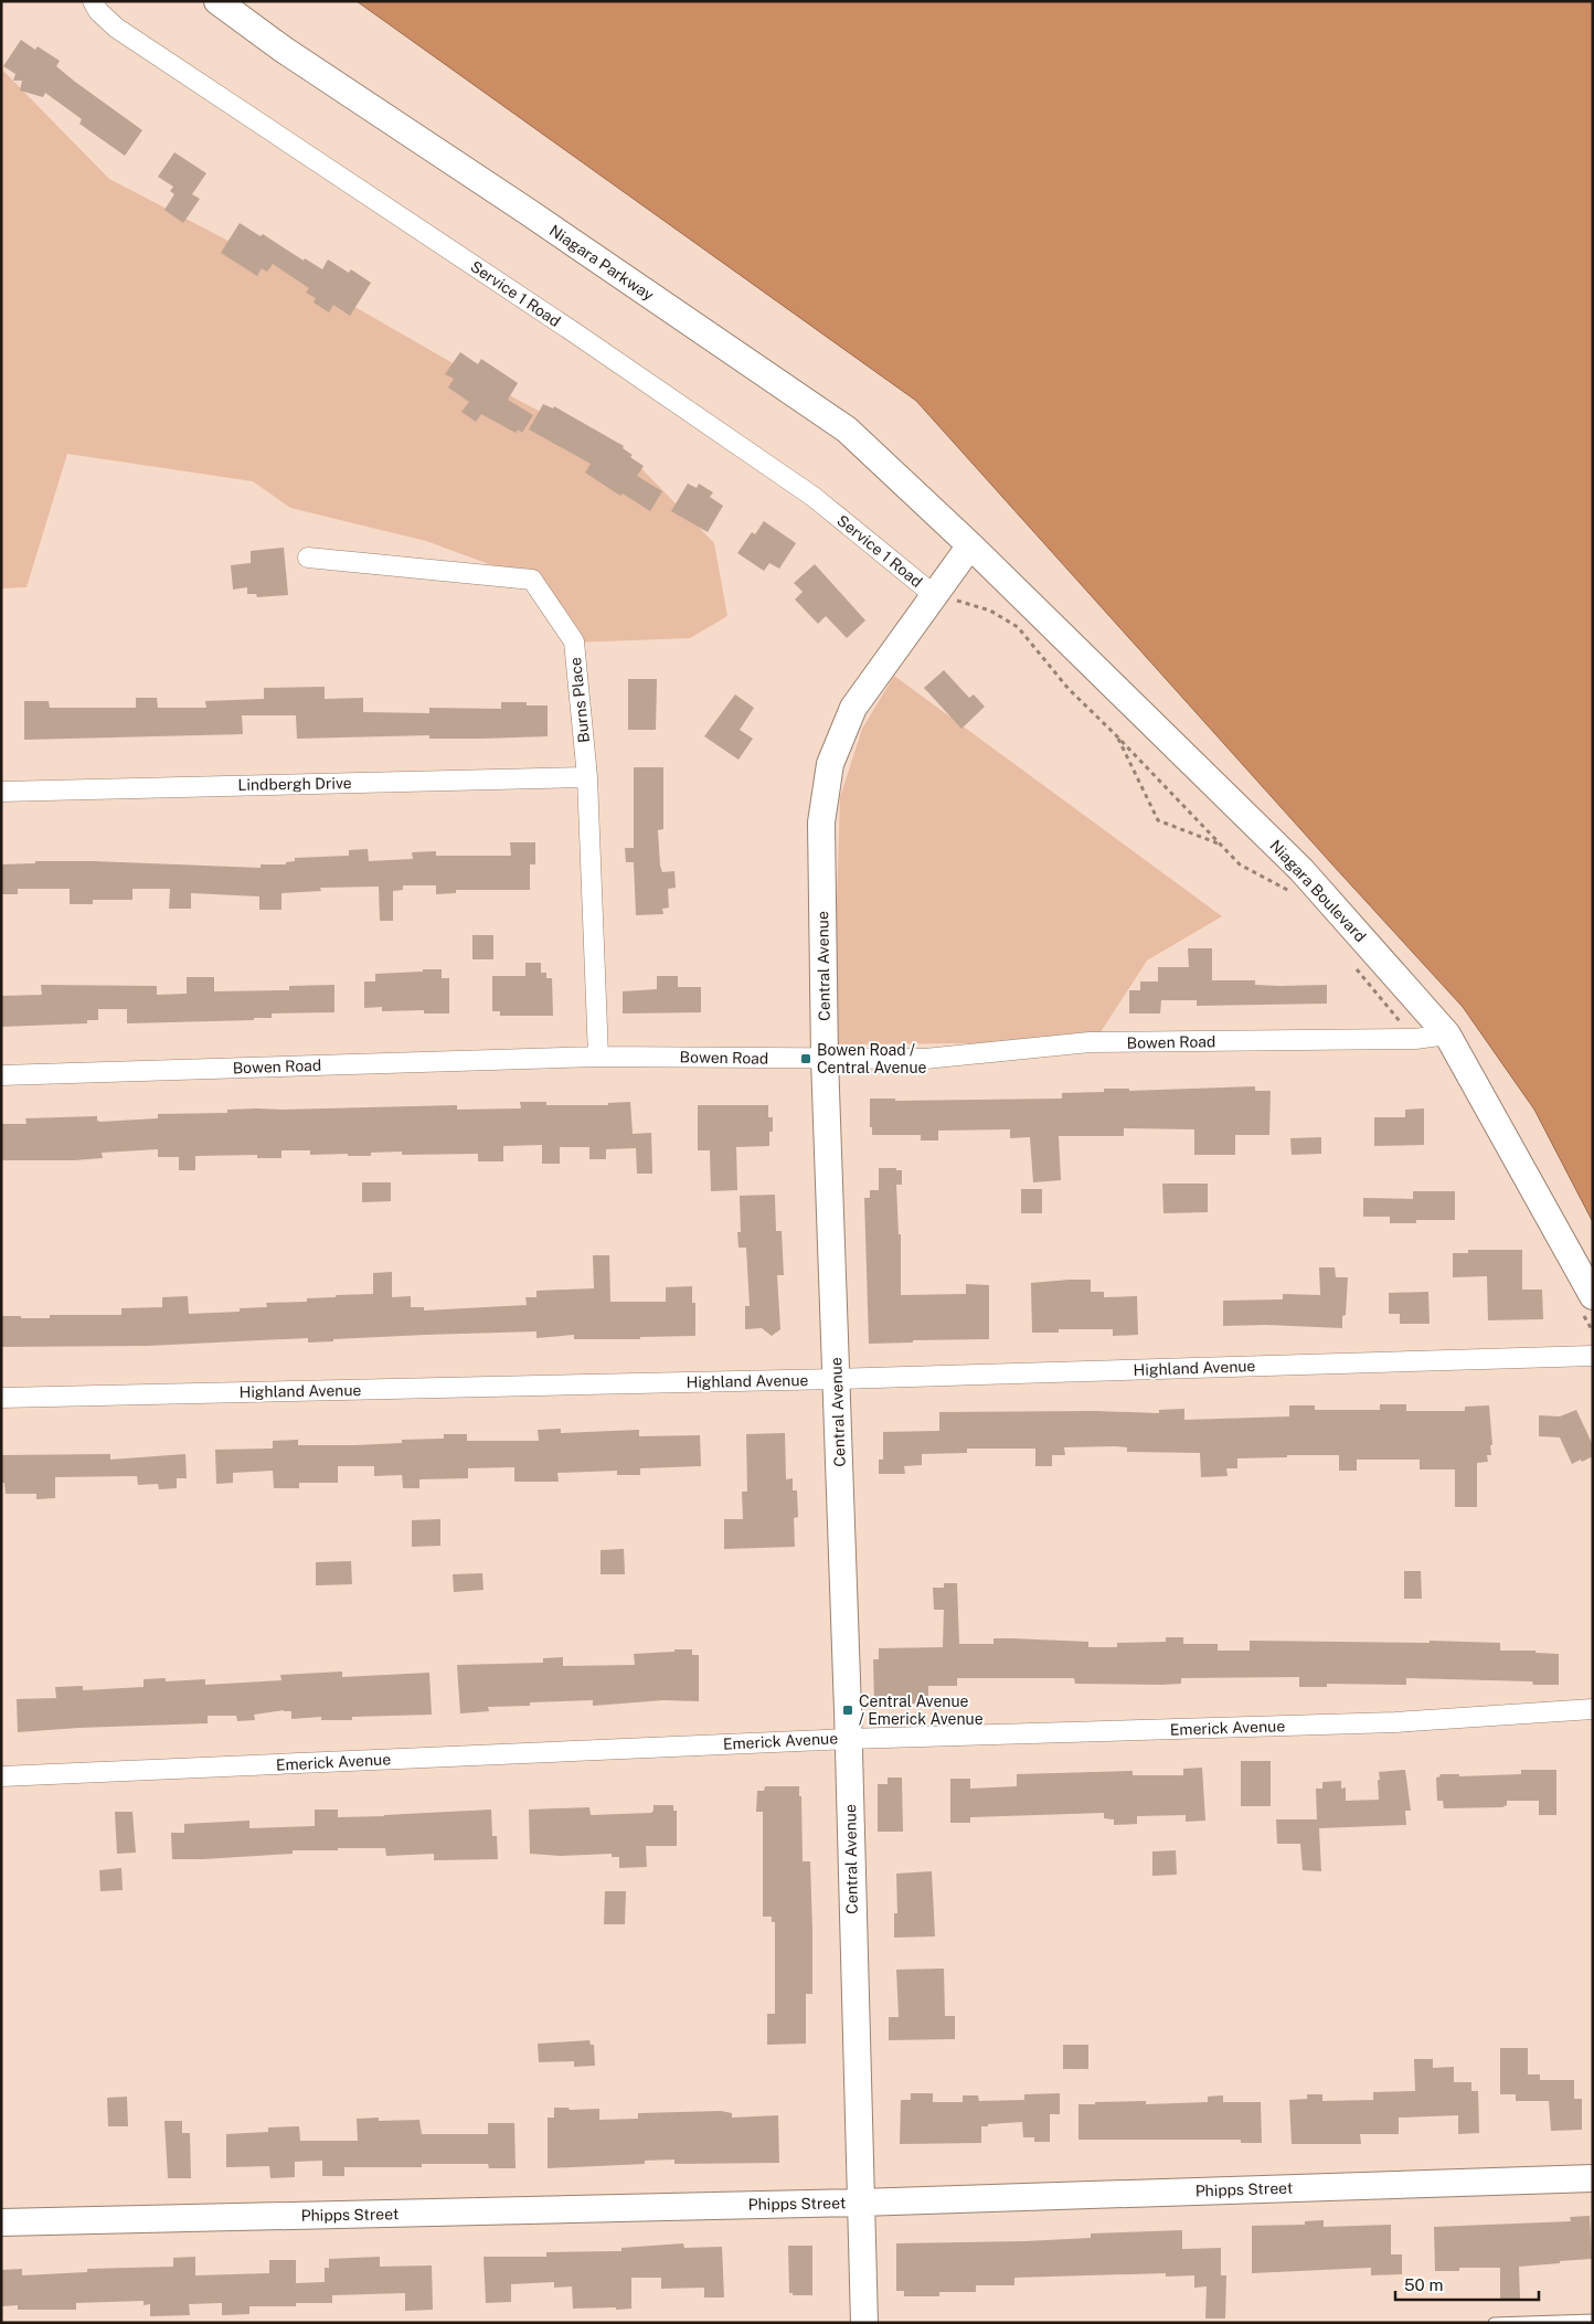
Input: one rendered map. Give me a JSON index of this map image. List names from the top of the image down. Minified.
{"streets":{"main road":["Niagara Parkway","Niagara Boulevard","Central Avenue","Phipps Street"],"street":["Service 1 Road","Burns Place","Lindbergh Drive","Bowen Road","Highland Avenue","Emerick Avenue"]},"crossings":[["Niagara Parkway","Niagara Boulevard"],["Niagara Parkway","Central Avenue"],["Service 1 Road","Central Avenue"],["Burns Place","Lindbergh Drive"],["Burns Place","Bowen Road"],["Niagara Boulevard","Central Avenue"],["Niagara Boulevard","Bowen Road"],["Central Avenue","Bowen Road"],["Central Avenue","Highland Avenue"],["Central Avenue","Emerick Avenue"],["Central Avenue","Phipps Street"]],"places":{"transit":["Bowen Road / Central Avenue","Central Avenue / Emerick Avenue"]},"scale_bar":"50 m"}
